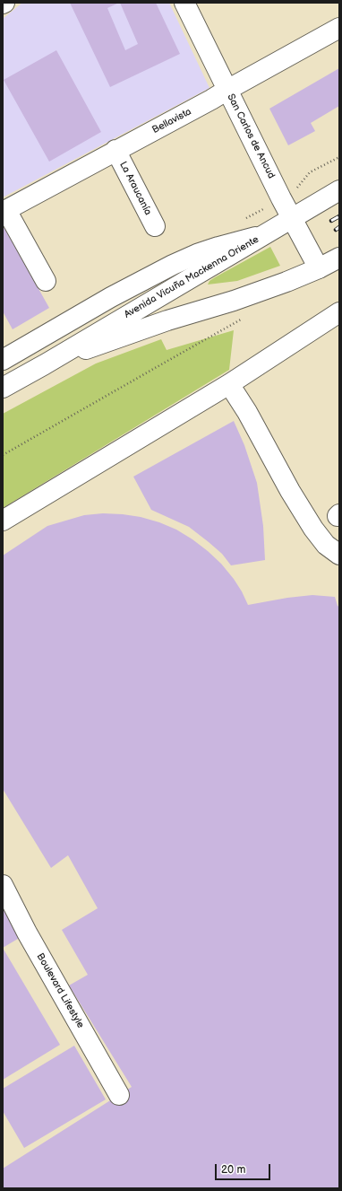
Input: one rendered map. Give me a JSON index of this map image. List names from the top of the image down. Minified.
{"streets":{"street":["Bellavista","San Carlos de Ancud","La Araucanía","Avenida Vicuña Mackenna Oriente","Boulevard Lifestyle"]},"crossings":[["Bellavista","San Carlos de Ancud"],["Bellavista","La Araucanía"],["San Carlos de Ancud","Avenida Vicuña Mackenna Oriente"]],"scale_bar":"20 m"}
